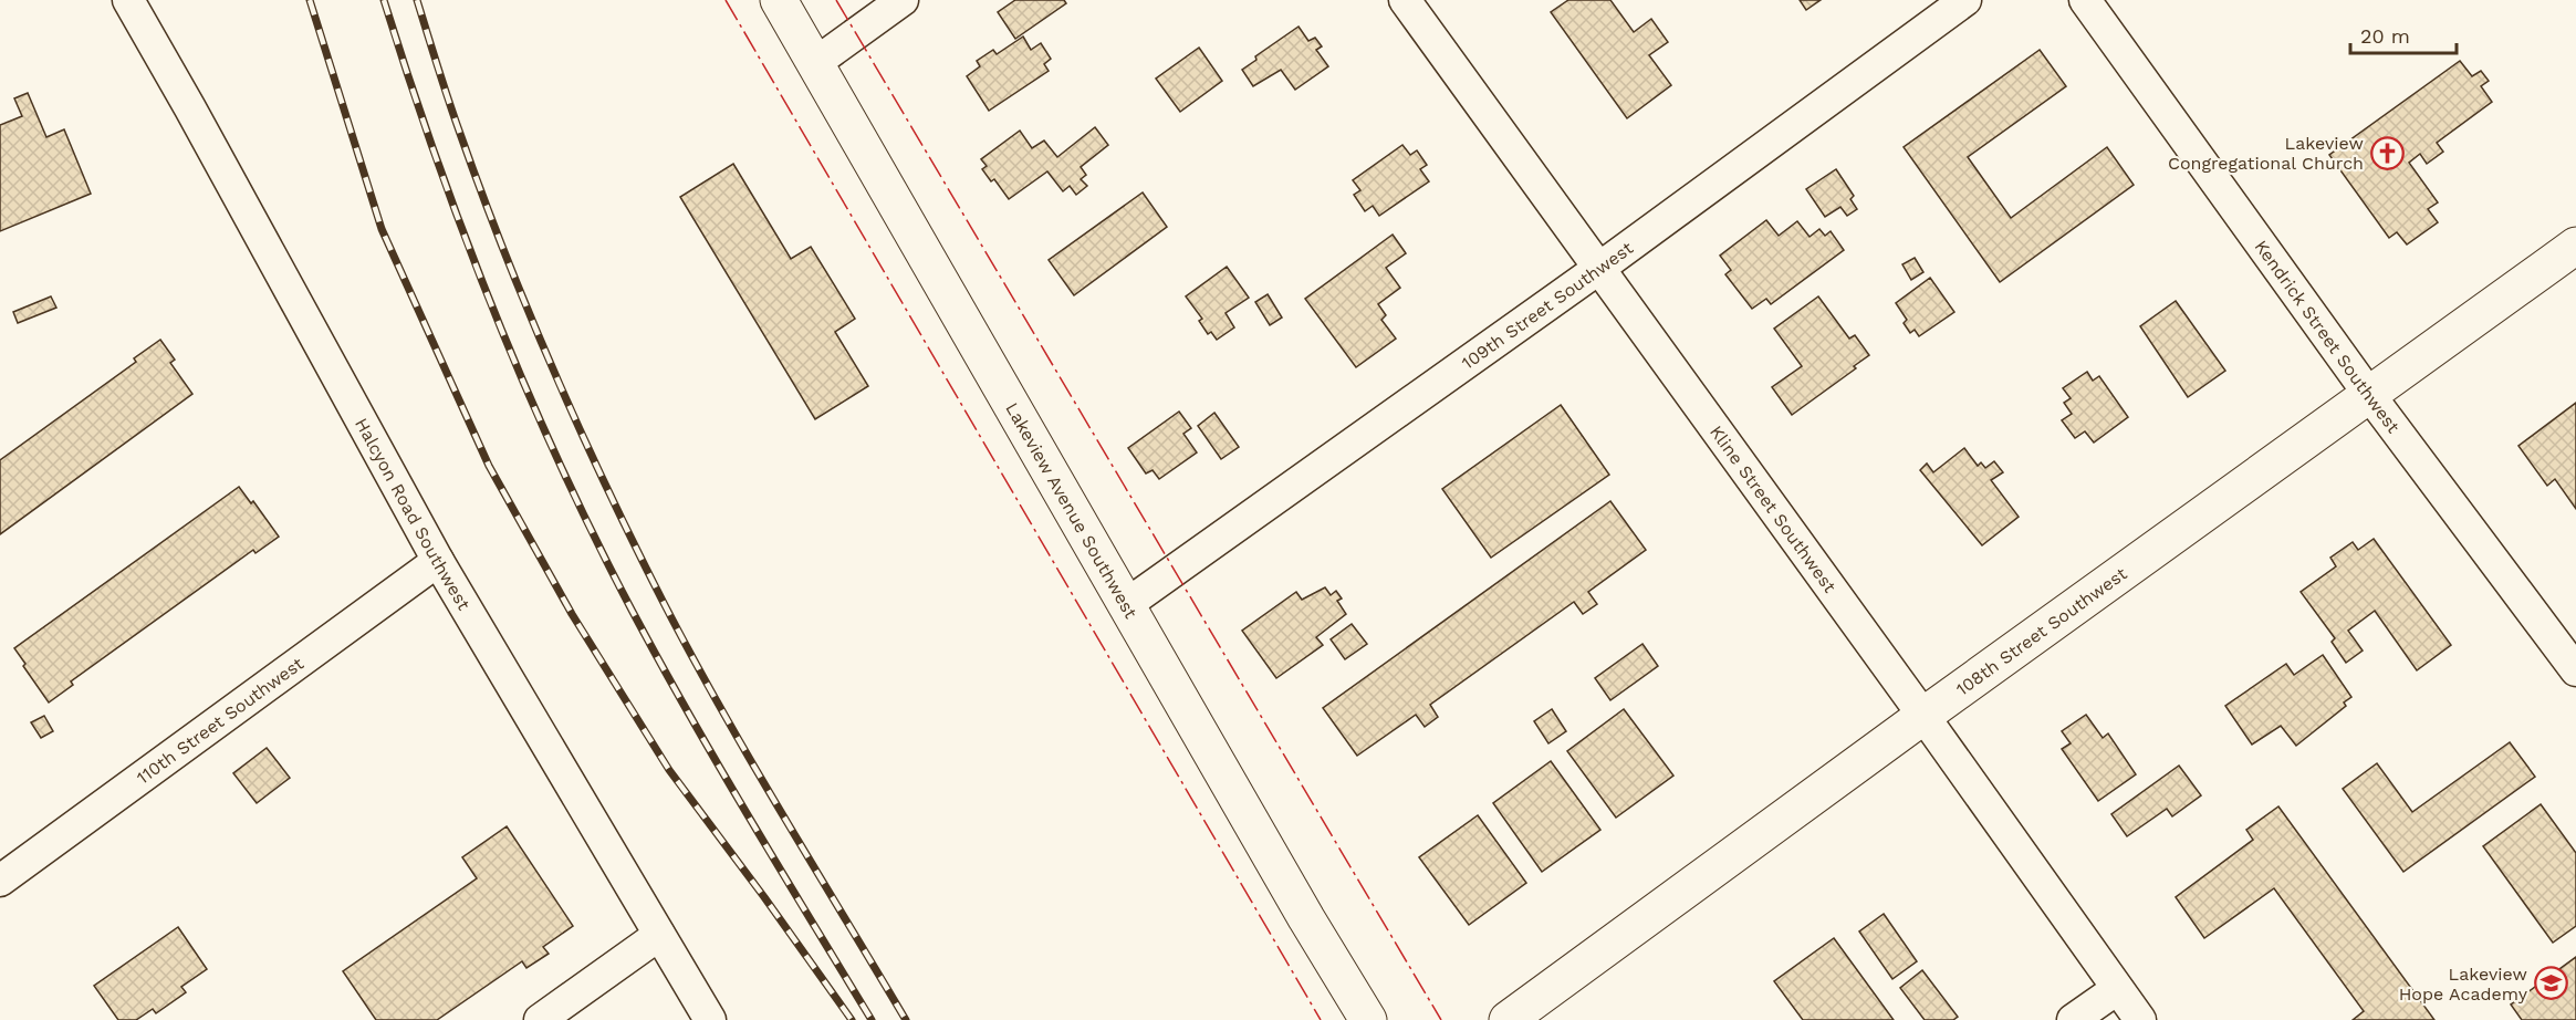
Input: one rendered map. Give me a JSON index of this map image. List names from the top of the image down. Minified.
{"streets":{"street":["109th Street Southwest","Kendrick Street Southwest","Kline Street Southwest","Lakeview Avenue Southwest","Halcyon Road Southwest","108th Street Southwest","110th Street Southwest"]},"crossings":[["109th Street Southwest","Kline Street Southwest"],["109th Street Southwest","Lakeview Avenue Southwest"],["Kendrick Street Southwest","108th Street Southwest"],["Kline Street Southwest","108th Street Southwest"],["Halcyon Road Southwest","110th Street Southwest"]],"places":{"church":["Lakeview Congregational Church"],"school or university":["Lakeview Hope Academy"]},"scale_bar":"20 m"}
